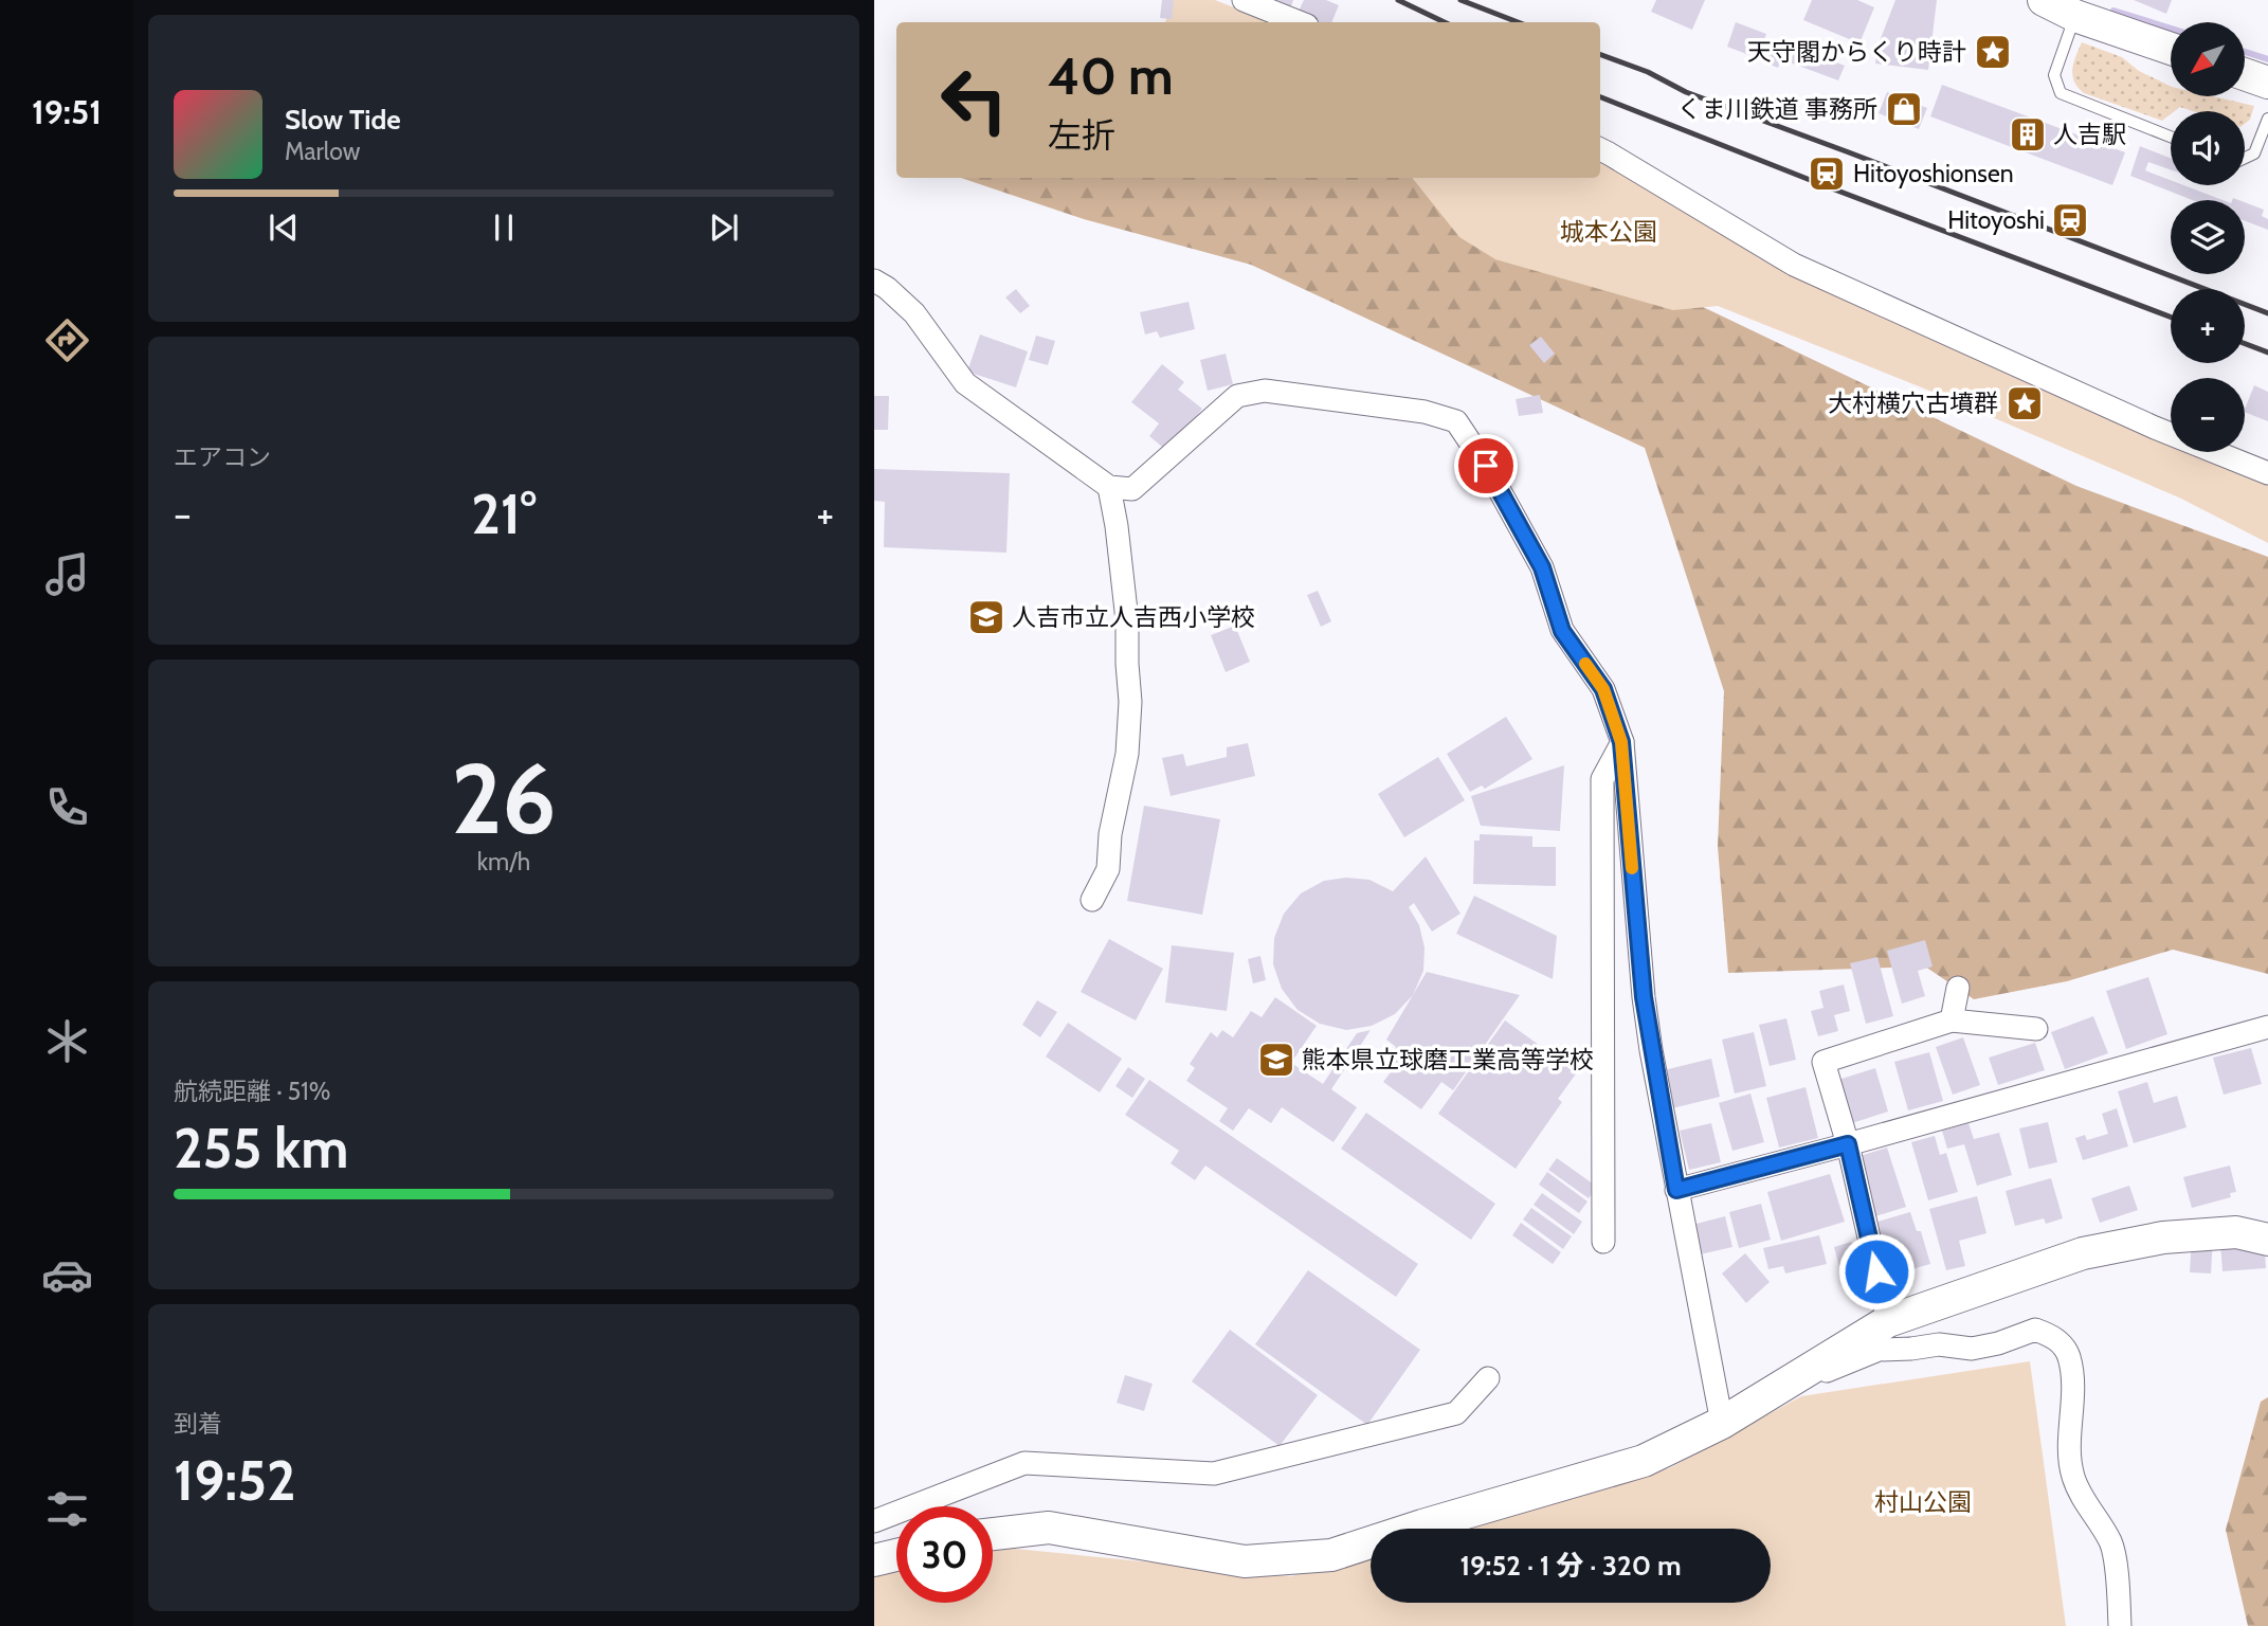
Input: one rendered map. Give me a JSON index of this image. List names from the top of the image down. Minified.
{"parks":["城本公園","村山公園"],"places":{"place":["天守閣からくり時計","大村横穴古墳群"],"shop":["くま川鉄道 事務所"],"building":["人吉駅"],"station":["Hitoyoshionsen","Hitoyoshi"],"school or university":["人吉市立人吉西小学校","熊本県立球磨工業高等学校"]},"north":"bottom left","page":{"tabs":"19:51","map_buttons":["+","−"],"turn":["40 m","左折"],"song":["Slow Tide","Marlow"],"tile":["エアコン",["26","km/h"],["航続距離 · 51%","255 km"],["到着","19:52"]],"heat":["−","21°","+"],"limit":"30","trip":"19:52 · 1 分 · 320 m"}}
